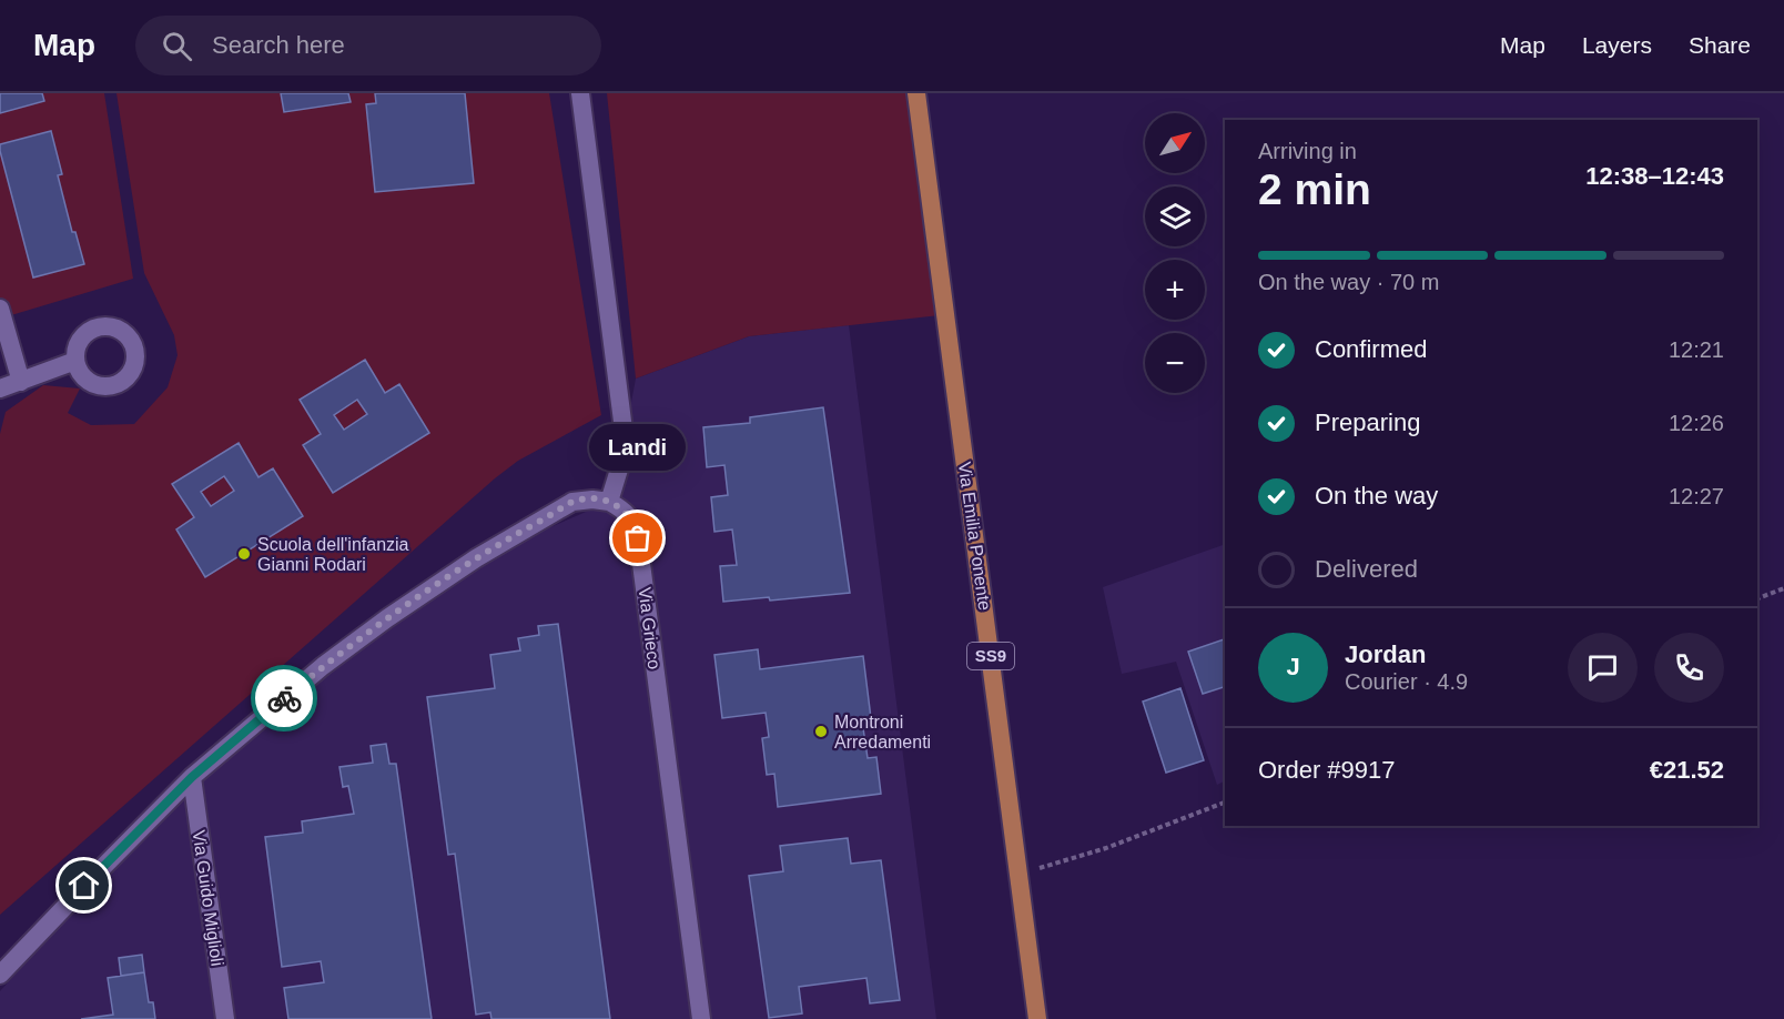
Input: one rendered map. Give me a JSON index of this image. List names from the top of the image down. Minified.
{"streets":{"main road":["Via Emilia Ponente","SS9"],"street":["Via Grieco","Via Guido Miglioli"]},"places":["Landi","Scuola dell'infanzia Gianni Rodari","Montroni Arredamenti"],"north":"top right","page":{"header":"Map","search":"Search here","nav":["Map","Layers","Share"],"map_buttons":["+","−"],"heading":["2 min","Arriving in","12:38–12:43"],"panel":["Jordan","Courier · 4.9","Order #9917","€21.52"],"bar":"On the way · 70 m","list":[["Confirmed","12:21"],["Preparing","12:26"],["On the way","12:27"],"Delivered"],"bubble":"Landi","round":"J"}}
